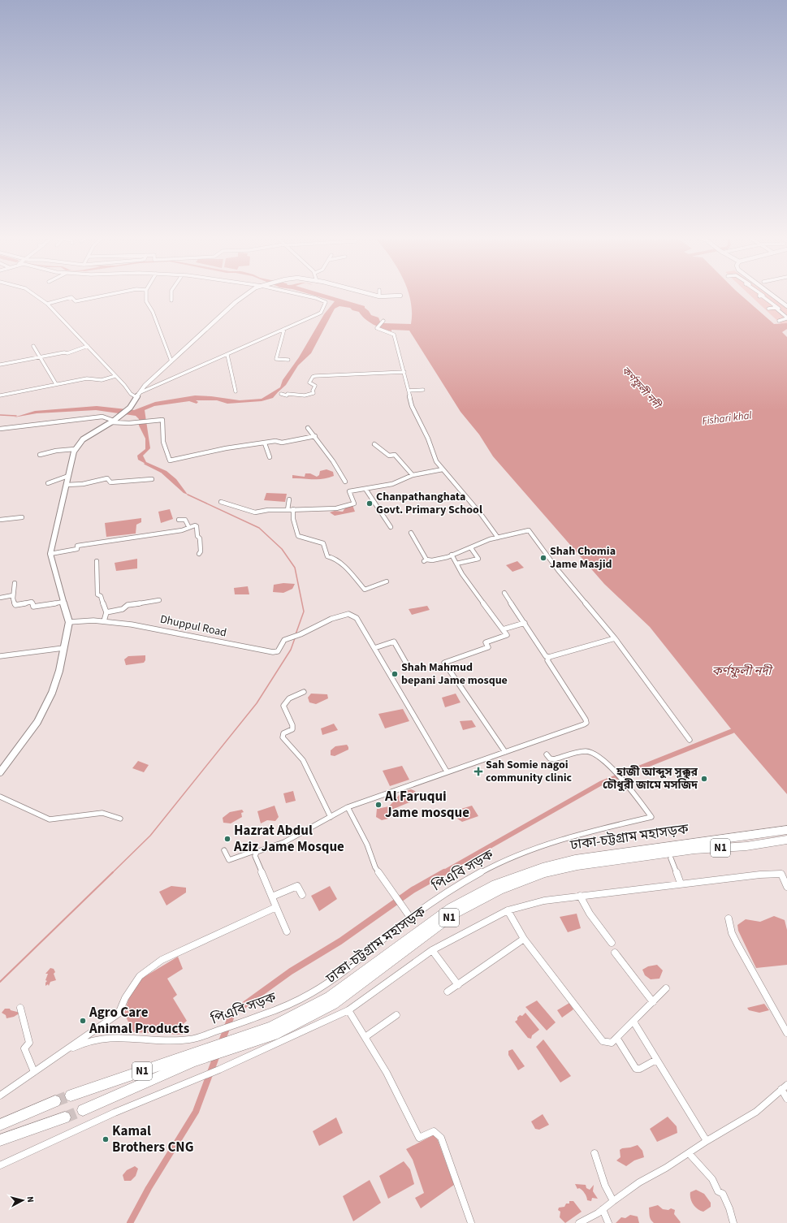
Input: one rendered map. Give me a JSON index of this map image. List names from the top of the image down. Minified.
{"streets":{"highway":["ঢাকা-চট্টগ্রাম মহাসড়ক","N1"],"street":["Dhuppul Road","পিএবি সড়ক"]},"water":["কর্ণফুলী নদী","Fishari khal"],"places":{"other":["Chanpathanghata Govt. Primary School","Shah Chomia Jame Masjid","Shah Mahmud bepani Jame mosque","হাজী আব্দুস সুক্কুর চৌধুরী জামে মসজিদ","Al Faruqui Jame mosque","Hazrat Abdul Aziz Jame Mosque","Agro Care Animal Products","Kamal Brothers CNG"],"health":["Sah Somie nagoi community clinic"]},"north":"right"}
